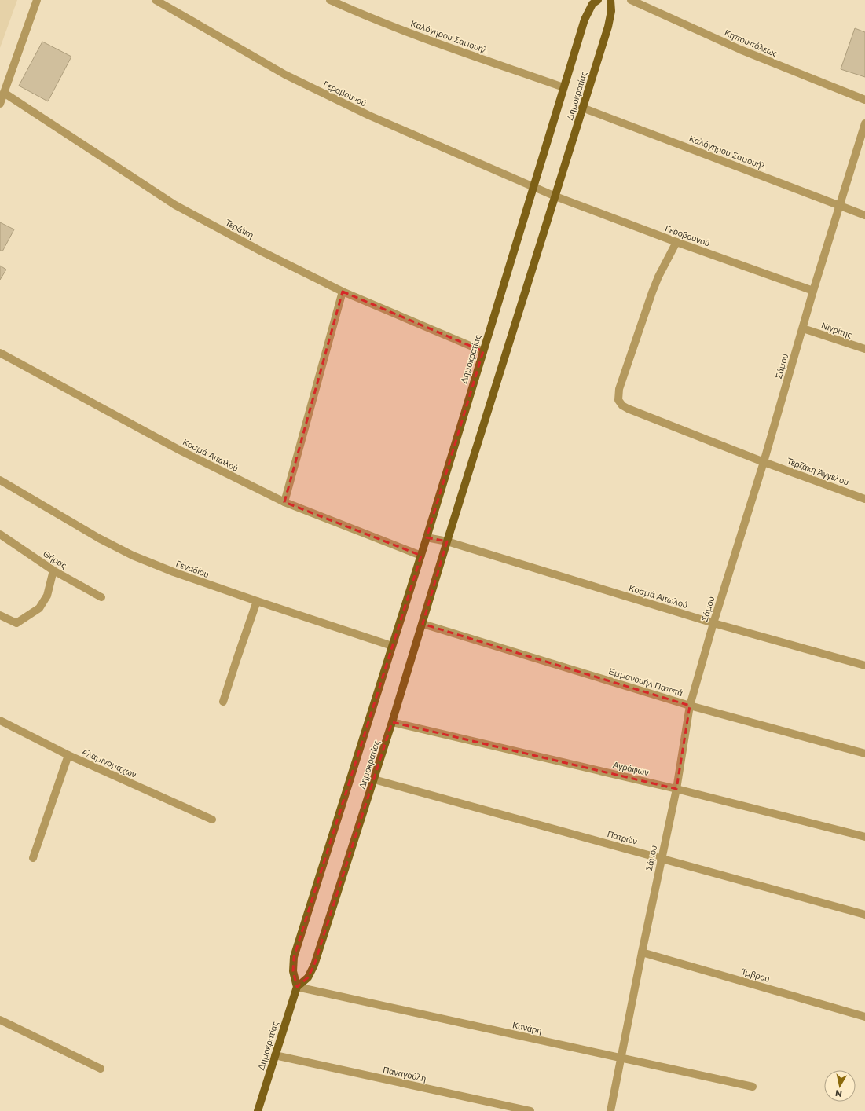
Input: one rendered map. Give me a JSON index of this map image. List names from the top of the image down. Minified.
{"streets":{"main road":["Δημοκρατίας"],"street":["Καλόγηρου Σαμουήλ","Κηπουπόλεως","Γεροβουνού","Τερζάκη","Νιγρίτης","Σάμου","Κοσμά Αιτωλού","Τερζάκη Άγγελου","Θήρας","Γεναδίου","Εμμανουήλ Παππά","Αλαμινομαχων","Αγράφων","Πατρών","Ίμβρου","Κανάρη","Παναγούλη"]},"crossings":[["Καλόγηρου Σαμουήλ","Δημοκρατίας"],["Καλόγηρου Σαμουήλ","Σάμου"],["Γεροβουνού","Δημοκρατίας"],["Γεροβουνού","Σάμου"],["Γεροβουνού","Τερζάκη Άγγελου"],["Δημοκρατίας","Τερζάκη"],["Δημοκρατίας","Κοσμά Αιτωλού"],["Δημοκρατίας","Γεναδίου"],["Δημοκρατίας","Εμμανουήλ Παππά"],["Δημοκρατίας","Αγράφων"],["Δημοκρατίας","Πατρών"],["Δημοκρατίας","Κανάρη"],["Δημοκρατίας","Παναγούλη"],["Νιγρίτης","Σάμου"],["Σάμου","Κοσμά Αιτωλού"],["Σάμου","Τερζάκη Άγγελου"],["Σάμου","Εμμανουήλ Παππά"],["Σάμου","Αγράφων"],["Σάμου","Πατρών"],["Σάμου","Ίμβρου"],["Σάμου","Κανάρη"]],"north":"bottom"}
